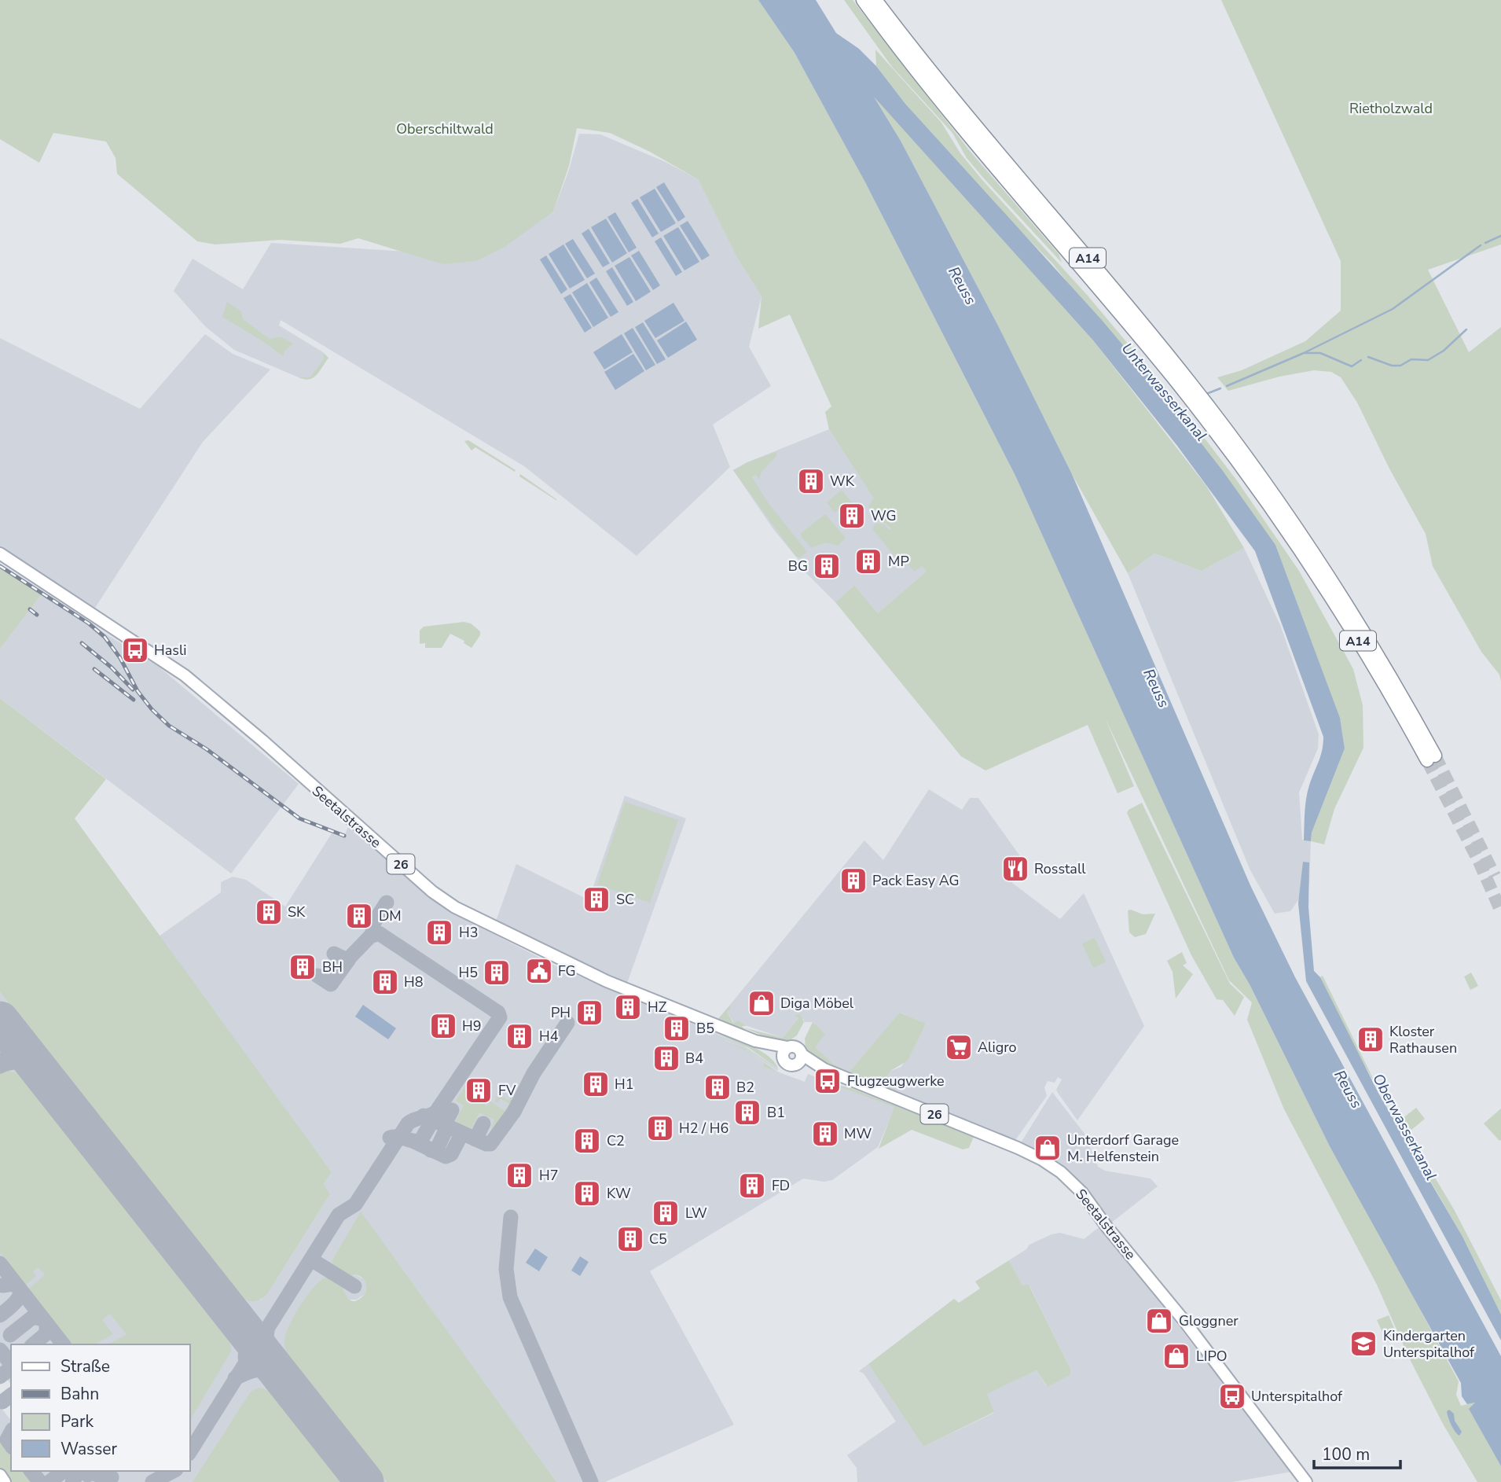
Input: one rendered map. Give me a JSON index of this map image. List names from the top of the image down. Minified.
{"streets":{"highway":["A14"],"main road":["Seetalstrasse","26"]},"water":["Reuss","Unterwasserkanal","Oberwasserkanal"],"parks":["Rietholzwald","Oberschiltwald"],"places":{"building":["WK","WG","MP","BG","Pack Easy AG","SC","SK","DM","H3","BH","H5","H8","HZ","PH","H9","B5","H4","Kloster Rathausen","B4","H1","B2","FV","B1","H2 / H6","MW","C2","H7","FD","KW","LW","C5"],"bus stop":["Hasli","Flugzeugwerke","Unterspitalhof"],"restaurant":["Rosstall"],"public building":["FG"],"shop":["Diga Möbel","Unterdorf Garage M. Helfenstein","Gloggner","LIPO"],"supermarket":["Aligro"],"school or university":["Kindergarten Unterspitalhof"]},"legend":["Straße","Bahn","Park","Wasser"],"scale_bar":"100 m"}
